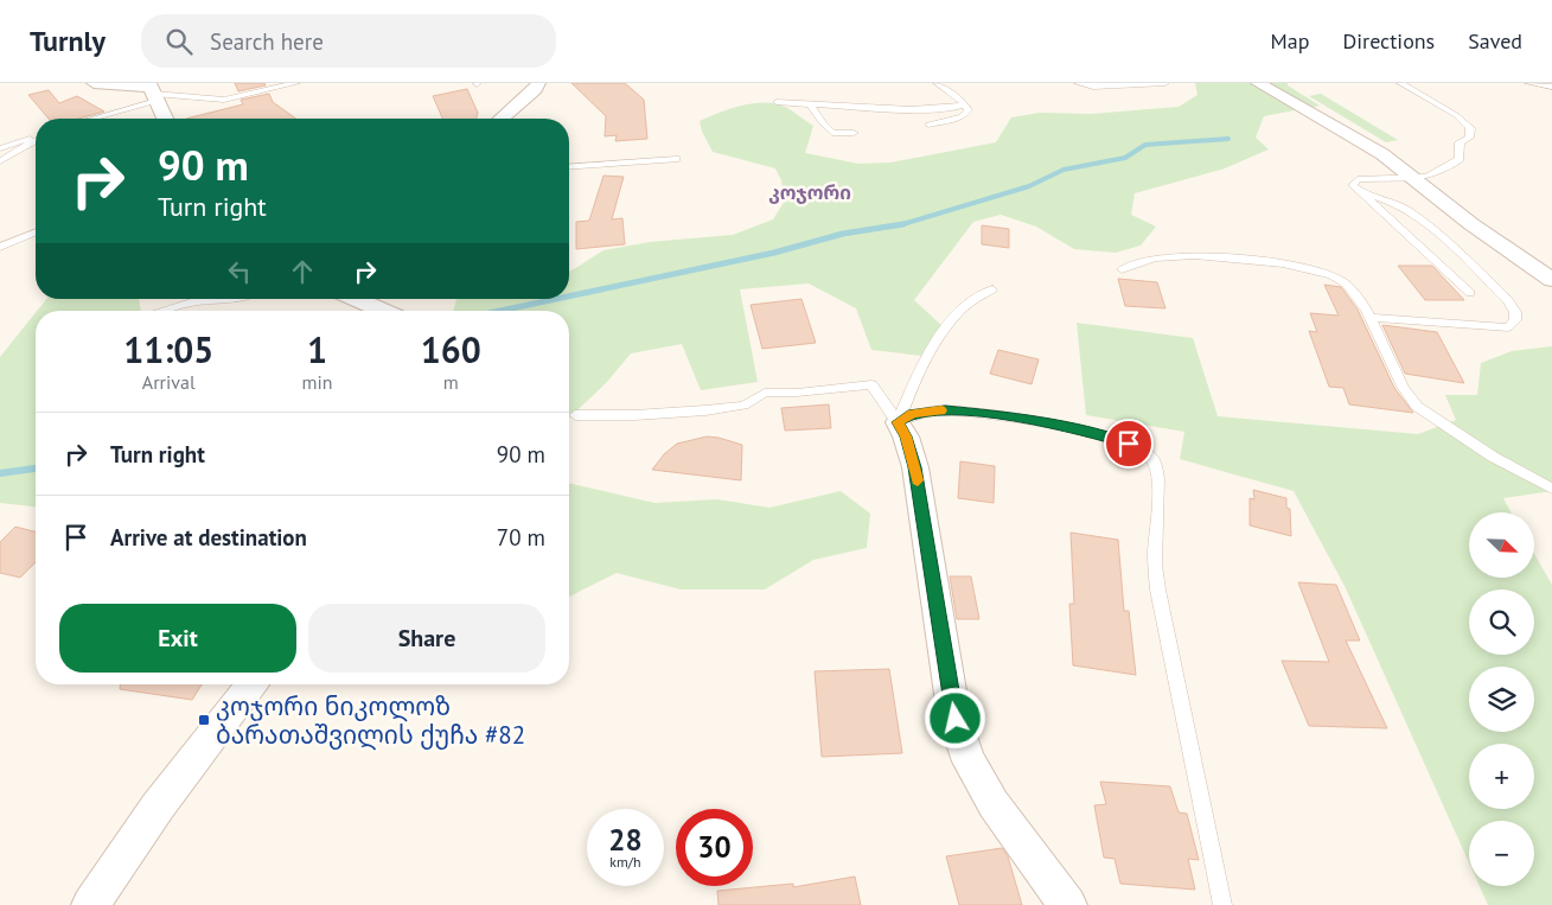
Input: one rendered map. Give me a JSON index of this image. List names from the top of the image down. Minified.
{"districts":["კოჯორი"],"places":{"transit":["კოჯორი ნიკოლოზ ბარათაშვილის ქუჩა #82"]},"north":"bottom right","page":{"header":"Turnly","search":"Search here","nav":["Map","Directions","Saved"],"turn":["90 m","Turn right"],"eta":["11:05","Arrival","1","min","160","m"],"list":[{"name":"Turn right","value":"90 m"},{"name":"Arrive at destination","value":"70 m"}],"map_buttons":["+","−"],"buttons":["Exit","Share"],"speed":"28 km/h","limit":"30"}}
